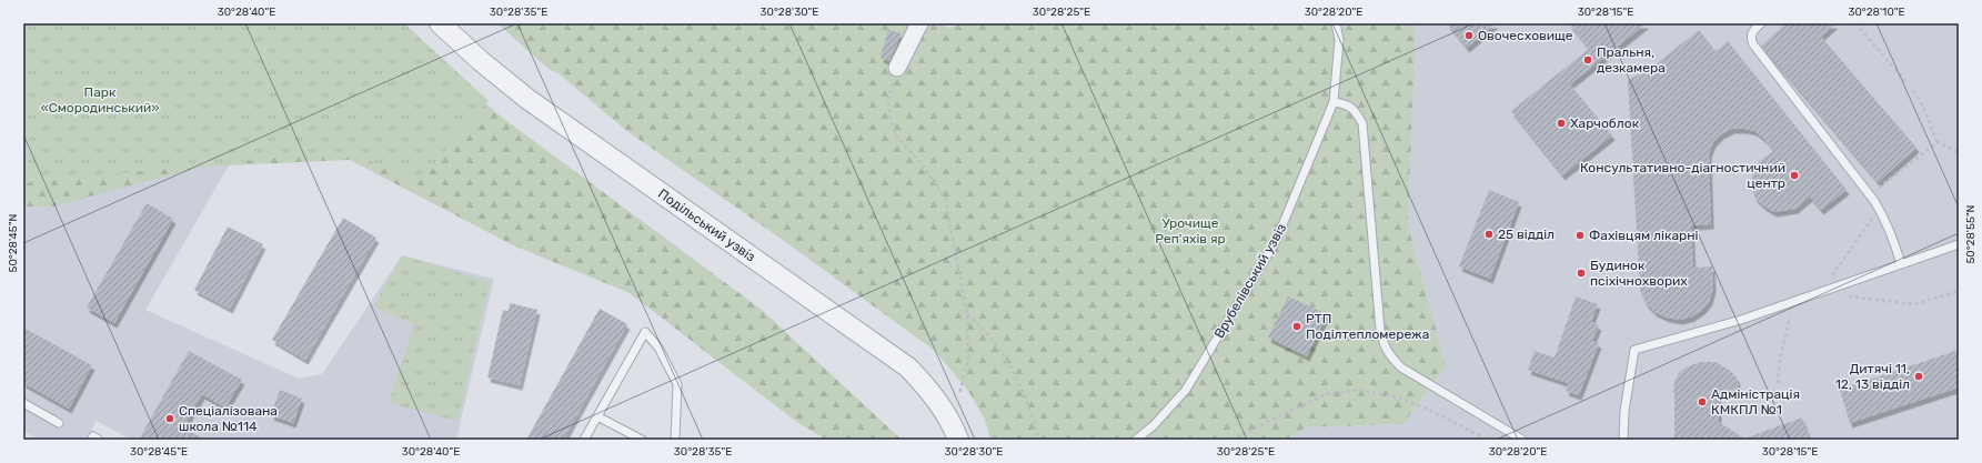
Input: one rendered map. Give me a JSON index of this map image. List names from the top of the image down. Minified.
{"streets":{"street":["Подільський узвіз"],"lane":["Врубелівський узвіз"]},"parks":["Парк «Смородинський»","Урочище Реп'яхів яр"],"places":["Овочесховище","Пральня, дезкамера","Харчоблок","Консультативно-діагностичний центр","25 відділ","Фахівцям лікарні","Будинок псіхічнохворих","РТП Поділтепломережа","Дитячі 11, 12, 13 відділ","Адміністрація КМКПЛ №1","Спеціалізована школа №114"],"coordinates":["30°28'40\"E","30°28'35\"E","30°28'30\"E","30°28'25\"E","30°28'20\"E","30°28'15\"E","30°28'10\"E","50°28'55\"N","50°28'45\"N","30°28'45\"E"]}
